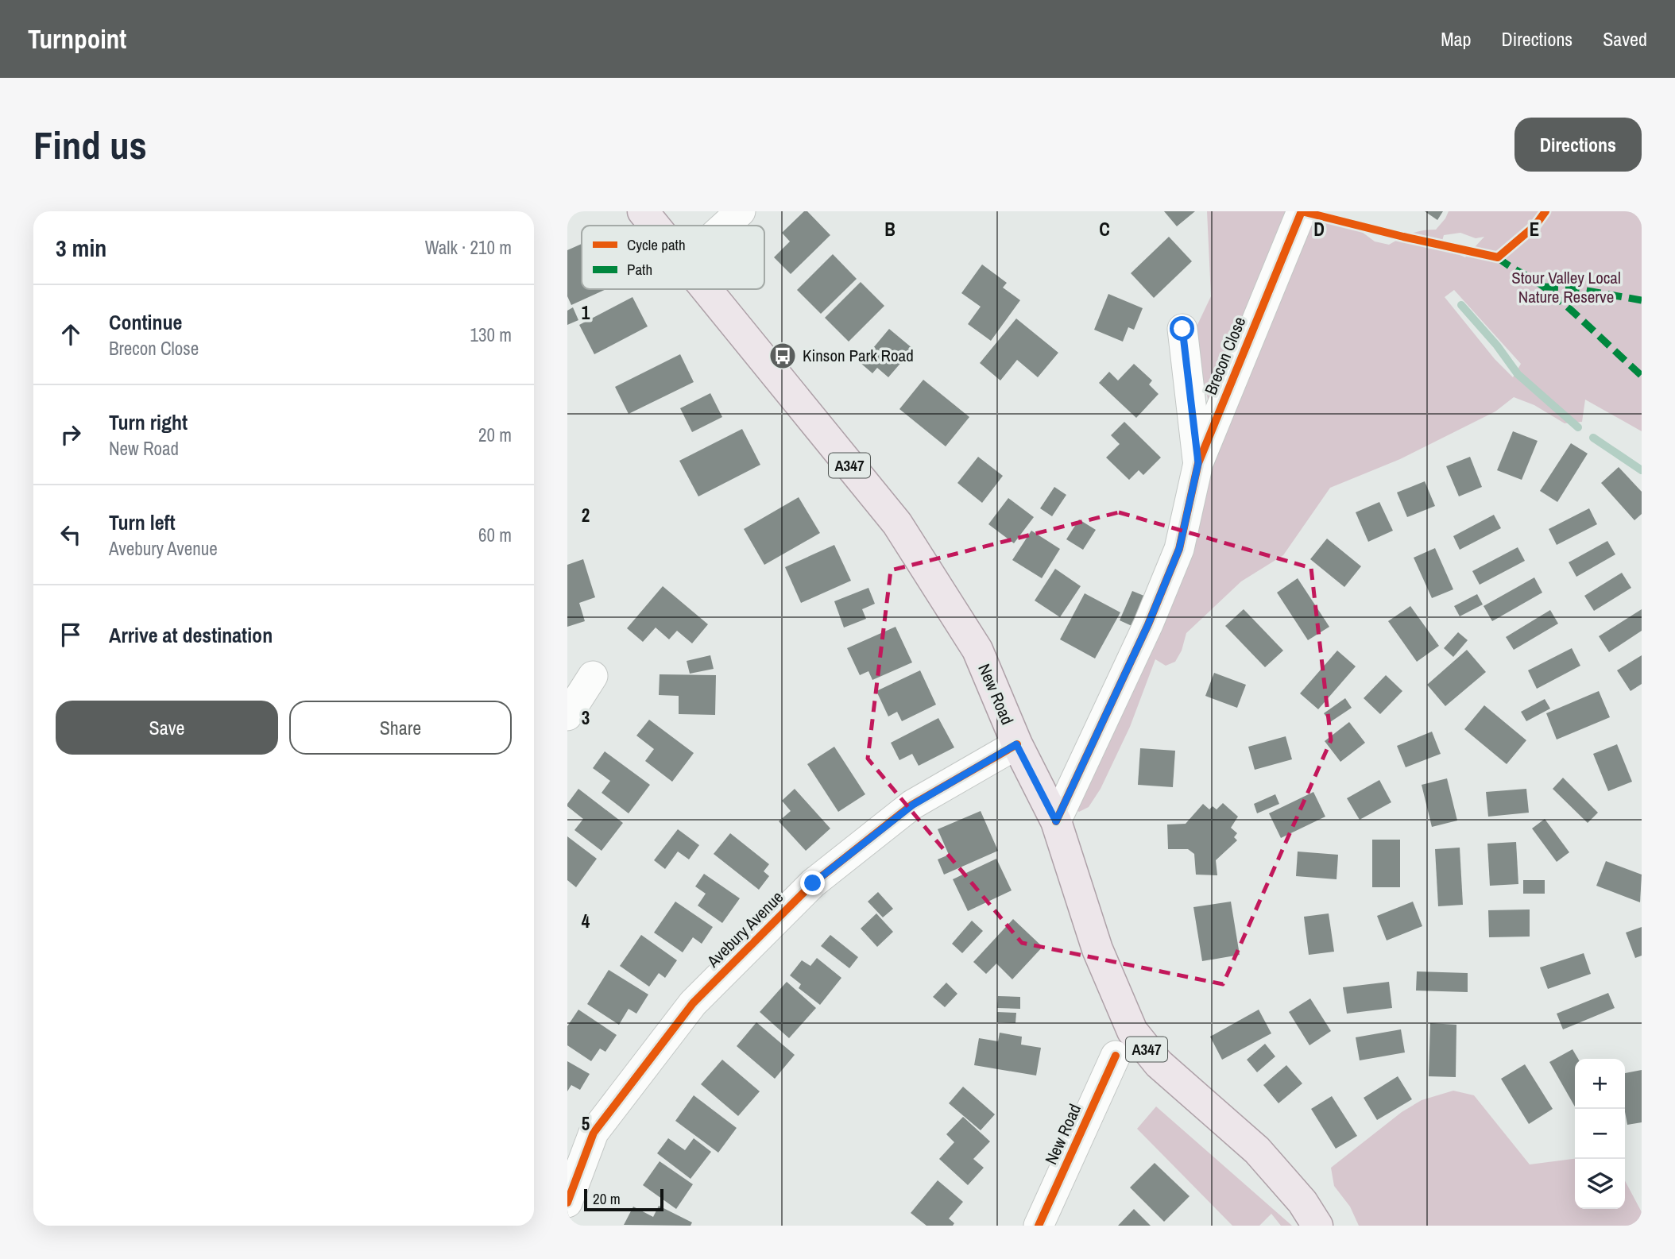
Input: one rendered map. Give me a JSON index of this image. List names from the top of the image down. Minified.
{"streets":{"main road":["A347","New Road"],"street":["Brecon Close","Avebury Avenue"]},"crossings":[["Brecon Close","New Road"],["New Road","Avebury Avenue"]],"parks":["Stour Valley Local Nature Reserve"],"places":{"bus stop":["Kinson Park Road"]},"legend":["Cycle path","Path"],"scale_bar":"20 m","page":{"header":"Turnpoint","nav":["Map","Directions","Saved"],"buttons":["Directions",["Save","Share"]],"title":"Find us","heading":["3 min","Walk · 210 m"],"list":[["Continue","Brecon Close","130 m"],["Turn right","New Road","20 m"],["Turn left","Avebury Avenue","60 m"],"Arrive at destination"],"map_buttons":["+","−"],"scale":"20 m"},"grid":{"columns":["B","C","D","E"],"rows":["1","2","3","4","5"]}}
